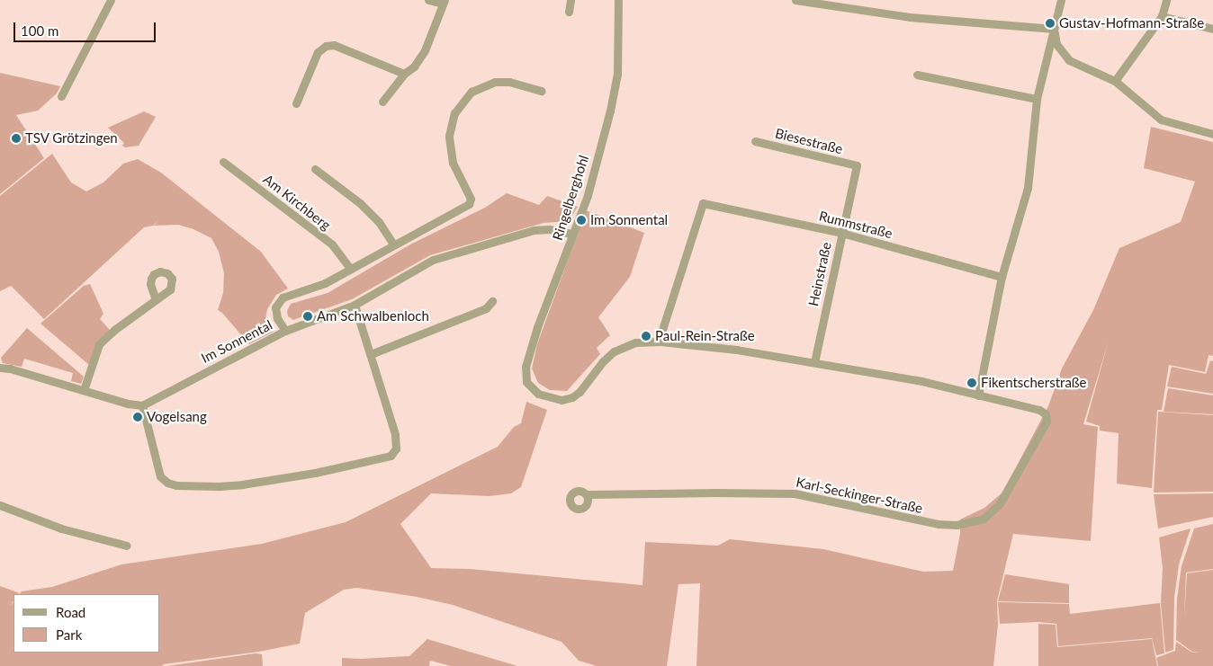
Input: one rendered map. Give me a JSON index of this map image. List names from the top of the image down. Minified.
{"streets":{"street":["Biesestraße","Ringelberghohl","Am Kirchberg","Rummstraße","Heinstraße","Im Sonnental","Karl-Seckinger-Straße"]},"crossings":[["Biesestraße","Heinstraße"],["Ringelberghohl","Rummstraße"],["Ringelberghohl","Im Sonnental"],["Rummstraße","Heinstraße"]],"places":["Gustav-Hofmann-Straße","TSV Grötzingen","Im Sonnental","Am Schwalbenloch","Paul-Rein-Straße","Fikentscherstraße","Vogelsang"],"legend":["Road","Park"],"scale_bar":"100 m"}
